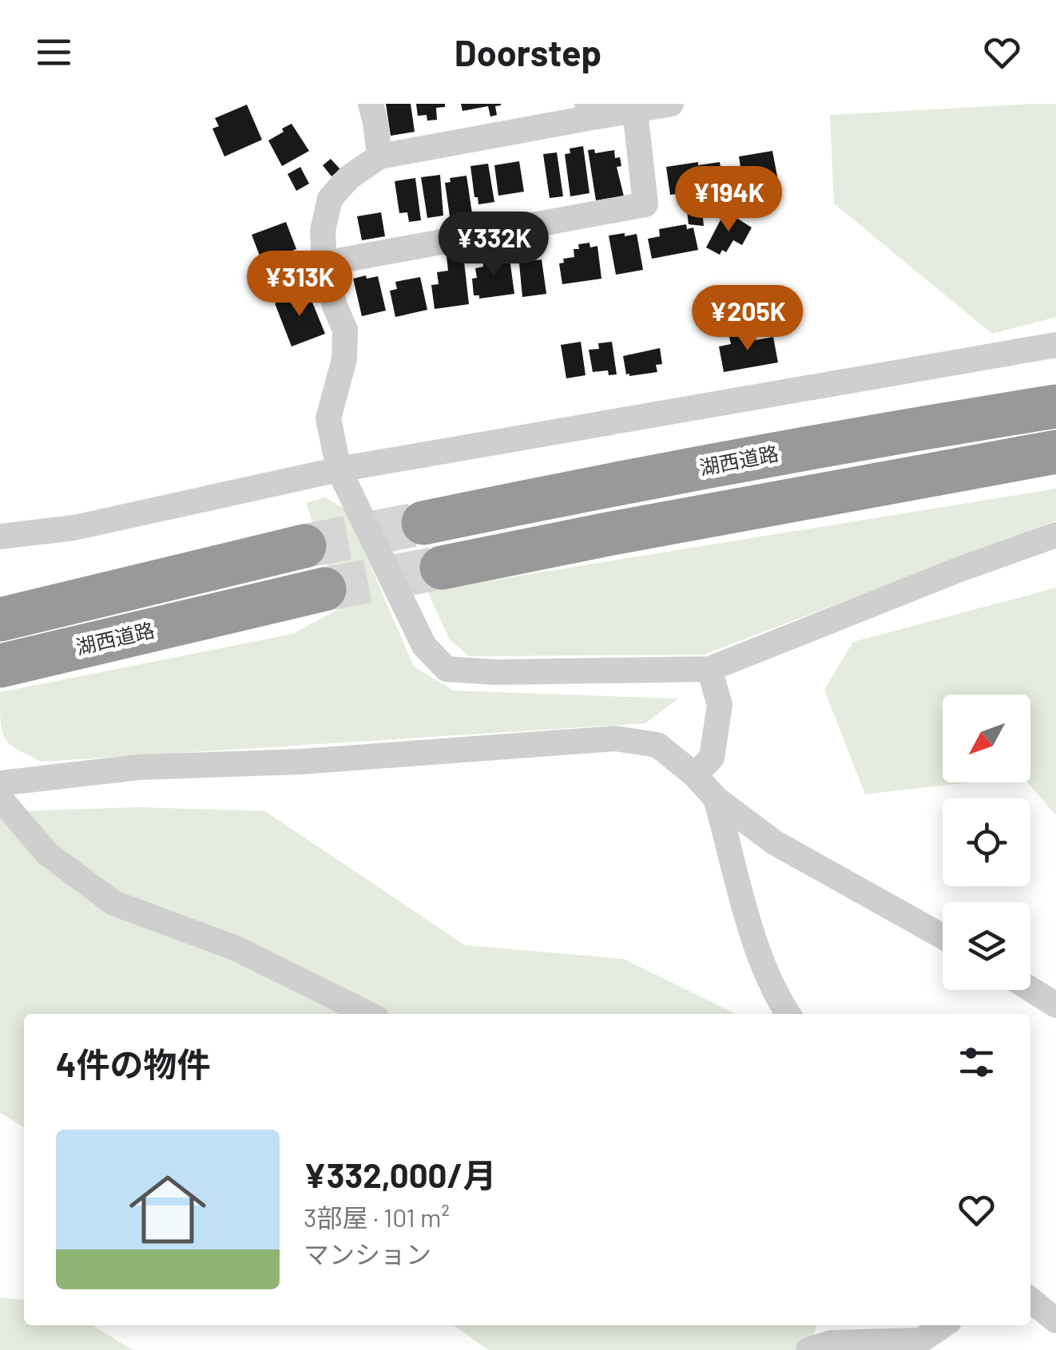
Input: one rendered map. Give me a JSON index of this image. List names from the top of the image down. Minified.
{"streets":{"highway":["湖西道路"]},"north":"bottom left","page":{"header":"Doorstep","price":["¥194K","¥332K","¥313K","¥205K"],"heading":"4件の物件","list":[{"name":"¥332,000/月","note":"3部屋 · 101 m² · マンション"}]}}
